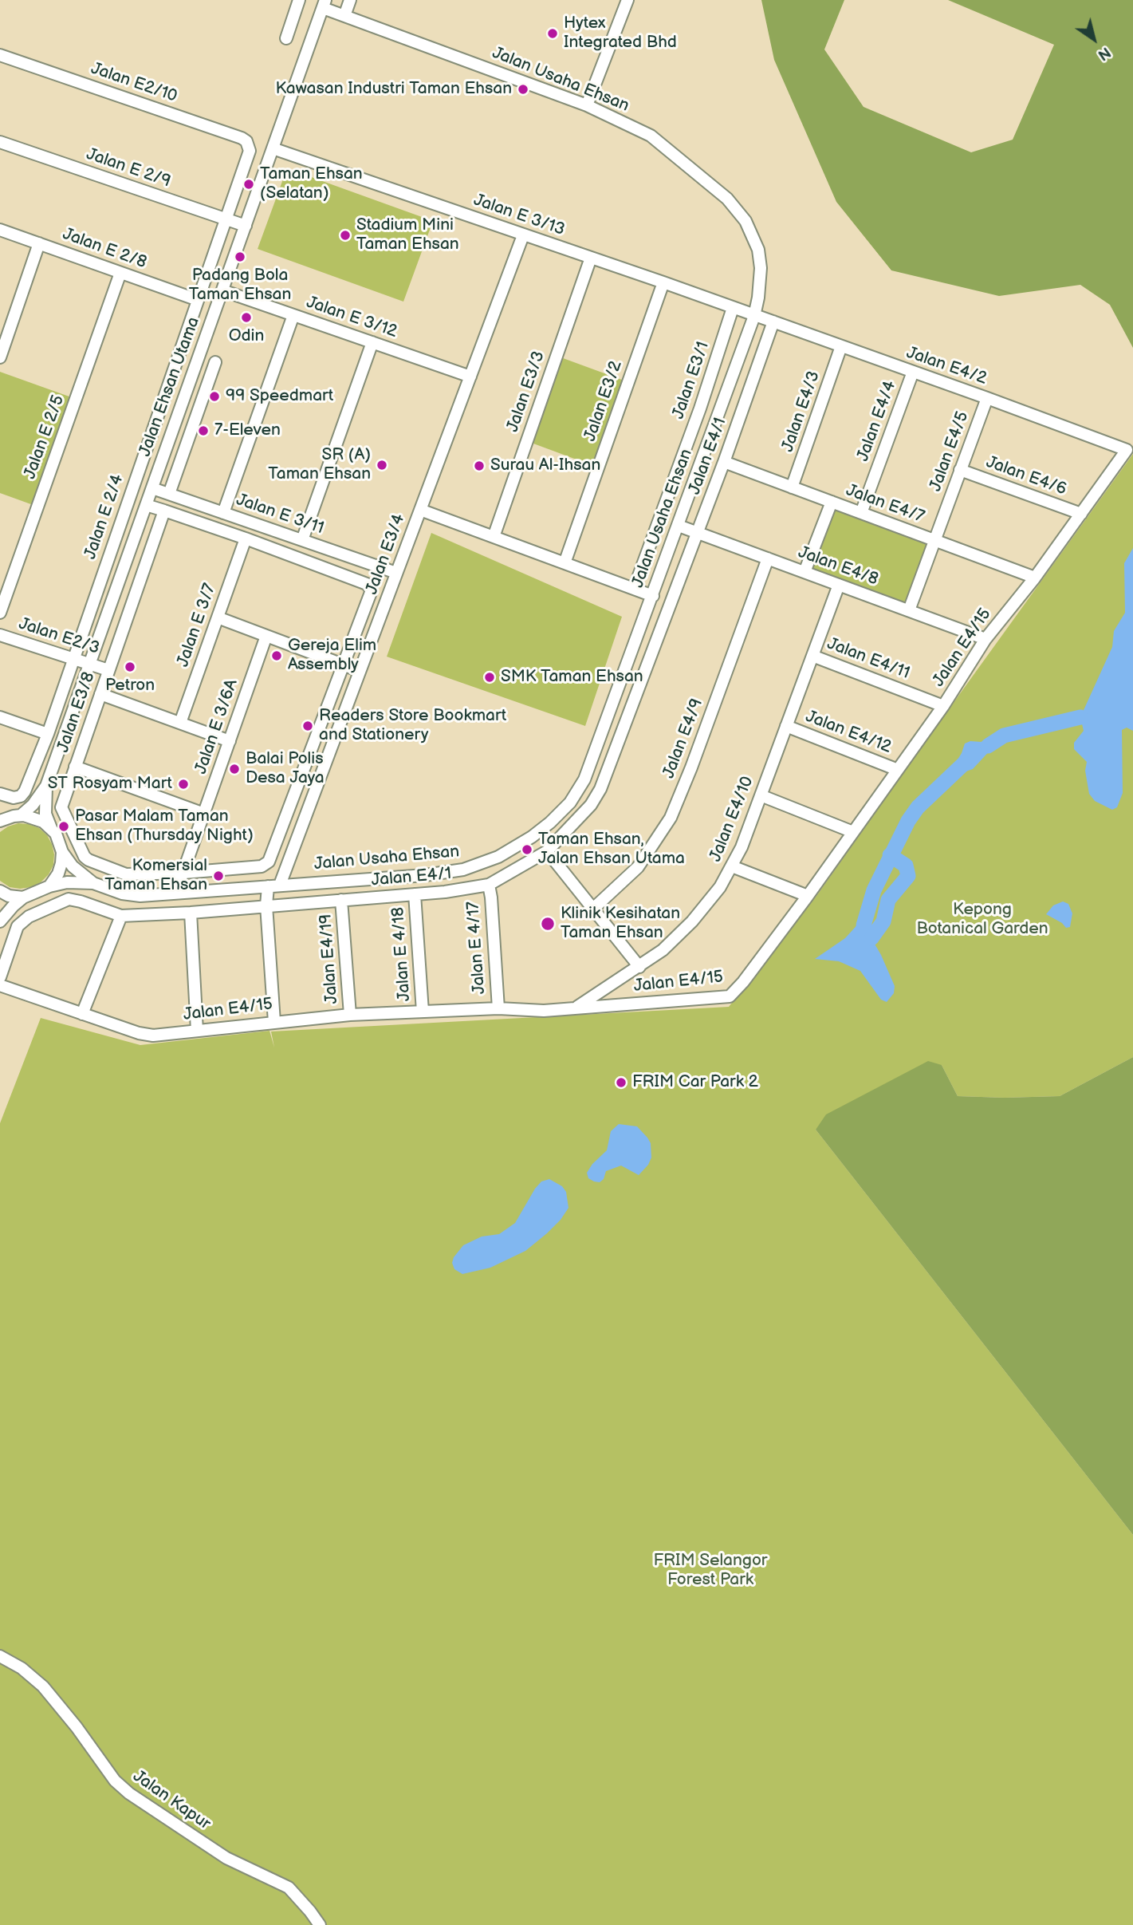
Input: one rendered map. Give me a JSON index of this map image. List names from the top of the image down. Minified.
{"streets":{"street":["Jalan Usaha Ehsan","Jalan E2/10","Jalan E 2/9","Jalan E 3/13","Jalan E 2/8","Jalan E 3/12","Jalan E4/2","Jalan E3/1","Jalan Ehsan Utama","Jalan E3/3","Jalan E3/2","Jalan E4/3","Jalan E4/4","Jalan E 2/5","Jalan E4/5","Jalan E4/1","Jalan E4/6","Jalan E4/7","Jalan E 3/11","Jalan E 2/4","Jalan E3/4","Jalan E4/8","Jalan E 3/7","Jalan E2/3","Jalan E4/15","Jalan E4/11","Jalan E3/8","Jalan E 3/6A","Jalan E4/12","Jalan E4/9","Jalan E4/10","Jalan E 4/17","Jalan E 4/18","Jalan E4/19","Jalan Kapur"]},"crossings":[["Jalan Usaha Ehsan","Jalan E 3/13"],["Jalan Usaha Ehsan","Jalan E4/2"],["Jalan Usaha Ehsan","Jalan Ehsan Utama"],["Jalan Usaha Ehsan","Jalan E3/4"],["Jalan Usaha Ehsan","Jalan E4/8"],["Jalan Usaha Ehsan","Jalan E 3/6A"],["Jalan E2/10","Jalan E 2/4"],["Jalan E 2/9","Jalan Ehsan Utama"],["Jalan E 2/9","Jalan E 2/4"],["Jalan E 3/13","Jalan E4/2"],["Jalan E 3/13","Jalan E3/1"],["Jalan E 3/13","Jalan Ehsan Utama"],["Jalan E 3/13","Jalan E3/3"],["Jalan E 3/13","Jalan E3/2"],["Jalan E 3/13","Jalan E3/4"],["Jalan E 2/8","Jalan E 2/5"],["Jalan E 2/8","Jalan E 2/4"],["Jalan E 3/12","Jalan Ehsan Utama"],["Jalan E 3/12","Jalan E3/4"],["Jalan E4/2","Jalan E4/3"],["Jalan E4/2","Jalan E4/4"],["Jalan E4/2","Jalan E4/5"],["Jalan E4/2","Jalan E4/1"],["Jalan E4/2","Jalan E4/15"],["Jalan Ehsan Utama","Jalan E 3/11"],["Jalan Ehsan Utama","Jalan E2/3"],["Jalan E4/3","Jalan E4/7"],["Jalan E4/4","Jalan E4/7"],["Jalan E4/5","Jalan E4/6"],["Jalan E4/5","Jalan E4/7"],["Jalan E4/5","Jalan E4/8"],["Jalan E4/1","Jalan E4/7"],["Jalan E4/1","Jalan E3/4"],["Jalan E4/1","Jalan E4/8"],["Jalan E4/1","Jalan E 4/17"],["Jalan E4/1","Jalan E 4/18"],["Jalan E4/1","Jalan E4/19"],["Jalan E4/6","Jalan E4/15"],["Jalan E4/7","Jalan E4/15"],["Jalan E 3/11","Jalan E3/4"],["Jalan E 2/4","Jalan E2/3"],["Jalan E3/4","Jalan E4/15"],["Jalan E4/8","Jalan E4/15"],["Jalan E4/8","Jalan E4/9"],["Jalan E4/8","Jalan E4/10"],["Jalan E2/3","Jalan E3/8"],["Jalan E4/15","Jalan E4/11"],["Jalan E4/15","Jalan E4/12"],["Jalan E4/15","Jalan E4/10"],["Jalan E4/15","Jalan E 4/17"],["Jalan E4/15","Jalan E 4/18"],["Jalan E4/15","Jalan E4/19"],["Jalan E4/11","Jalan E4/10"],["Jalan E3/8","Jalan E 3/6A"],["Jalan E4/12","Jalan E4/10"]],"parks":["Kepong Botanical Garden","FRIM Selangor Forest Park"],"places":["Hytex Integrated Bhd","Kawasan Industri Taman Ehsan","Taman Ehsan (Selatan)","Stadium Mini Taman Ehsan","Padang Bola Taman Ehsan","Odin","99 Speedmart","7-Eleven","SR (A) Taman Ehsan","Surau Al-Ihsan","Gereja Elim Assembly","Petron","SMK Taman Ehsan","Readers Store Bookmart and Stationery","Balai Polis Desa Jaya","ST Rosyam Mart","Pasar Malam Taman Ehsan (Thursday Night)","Taman Ehsan, Jalan Ehsan Utama","Komersial Taman Ehsan","Klinik Kesihatan Taman Ehsan","FRIM Car Park 2"],"north":"bottom right"}
